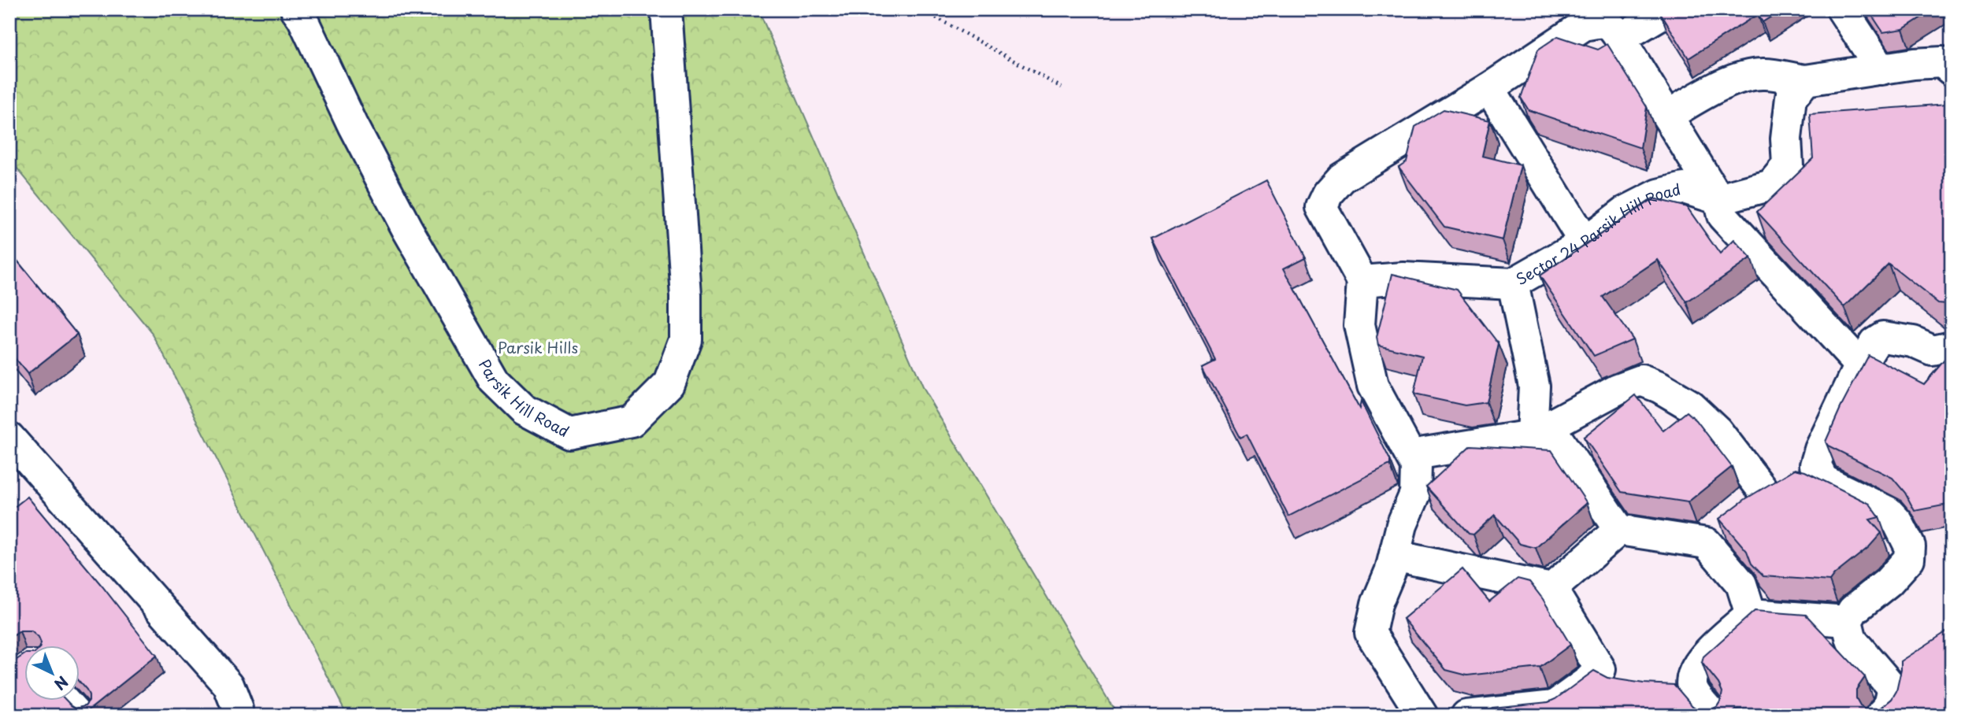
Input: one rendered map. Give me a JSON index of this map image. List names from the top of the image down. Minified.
{"streets":{"street":["Sector 24 Parsik Hill Road","Parsik Hill Road"]},"parks":["Parsik Hills"],"north":"bottom right"}
